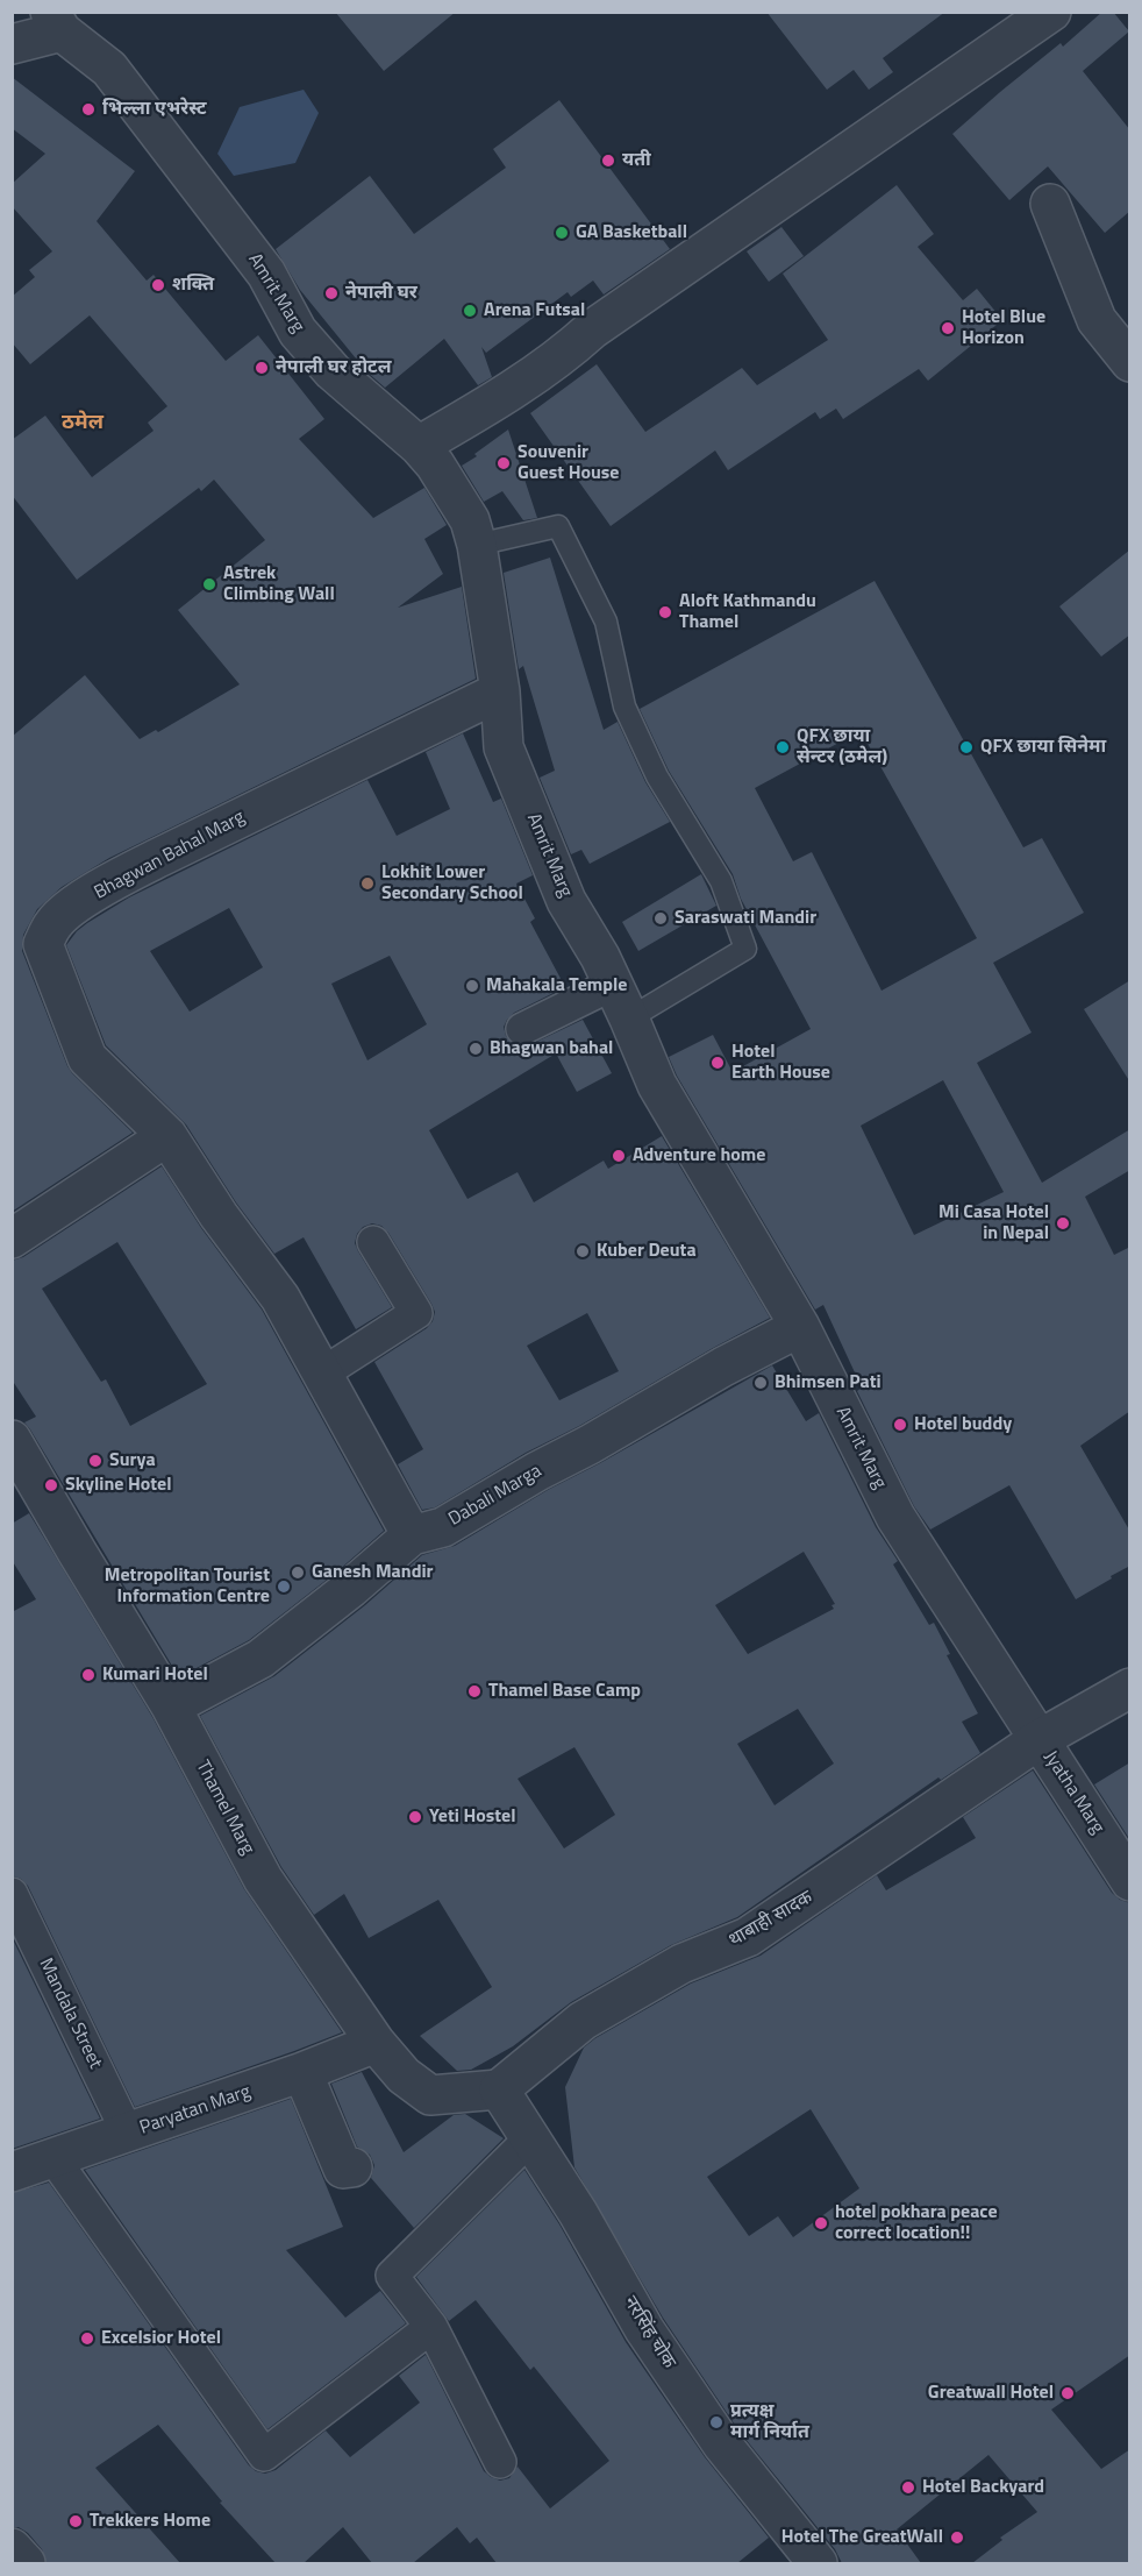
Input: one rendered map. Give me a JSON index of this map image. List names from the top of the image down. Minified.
{"streets":{"street":["Amrit Marg","Bhagwan Bahal Marg","Dabali Marga","Jyatha Marg","Thamel Marg","थाबाही सादक","Mandala Street","Paryatan Marg","नरसिंह चोक"]},"crossings":[["Amrit Marg","Bhagwan Bahal Marg"],["Amrit Marg","Dabali Marga"],["Amrit Marg","Jyatha Marg"],["Amrit Marg","थाबाही सादक"],["Bhagwan Bahal Marg","Dabali Marga"],["Dabali Marga","Thamel Marg"],["Jyatha Marg","थाबाही सादक"],["Thamel Marg","थाबाही सादक"],["Thamel Marg","Paryatan Marg"],["Thamel Marg","नरसिंह चोक"],["थाबाही सादक","नरसिंह चोक"],["Mandala Street","Paryatan Marg"]],"districts":["ठमेल"],"places":["भिल्ला एभरेस्ट","यती","GA Basketball","शक्ति","नेपाली घर","Arena Futsal","Hotel Blue Horizon","नेपाली घर होटल","Souvenir Guest House","Astrek Climbing Wall","Aloft Kathmandu Thamel","QFX छाया सेन्टर (ठमेल)","QFX छाया सिनेमा","Lokhit Lower Secondary School","Saraswati Mandir","Mahakala Temple","Bhagwan bahal","Hotel Earth House","Adventure home","Mi Casa Hotel in Nepal","Kuber Deuta","Bhimsen Pati","Hotel buddy","Surya","Skyline Hotel","Ganesh Mandir","Metropolitan Tourist Information Centre","Kumari Hotel","Thamel Base Camp","Yeti Hostel","hotel pokhara peace correct location!!","Excelsior Hotel","Greatwall Hotel","प्रत्यक्ष मार्ग निर्यात","Hotel Backyard","Trekkers Home","Hotel The GreatWall"]}
